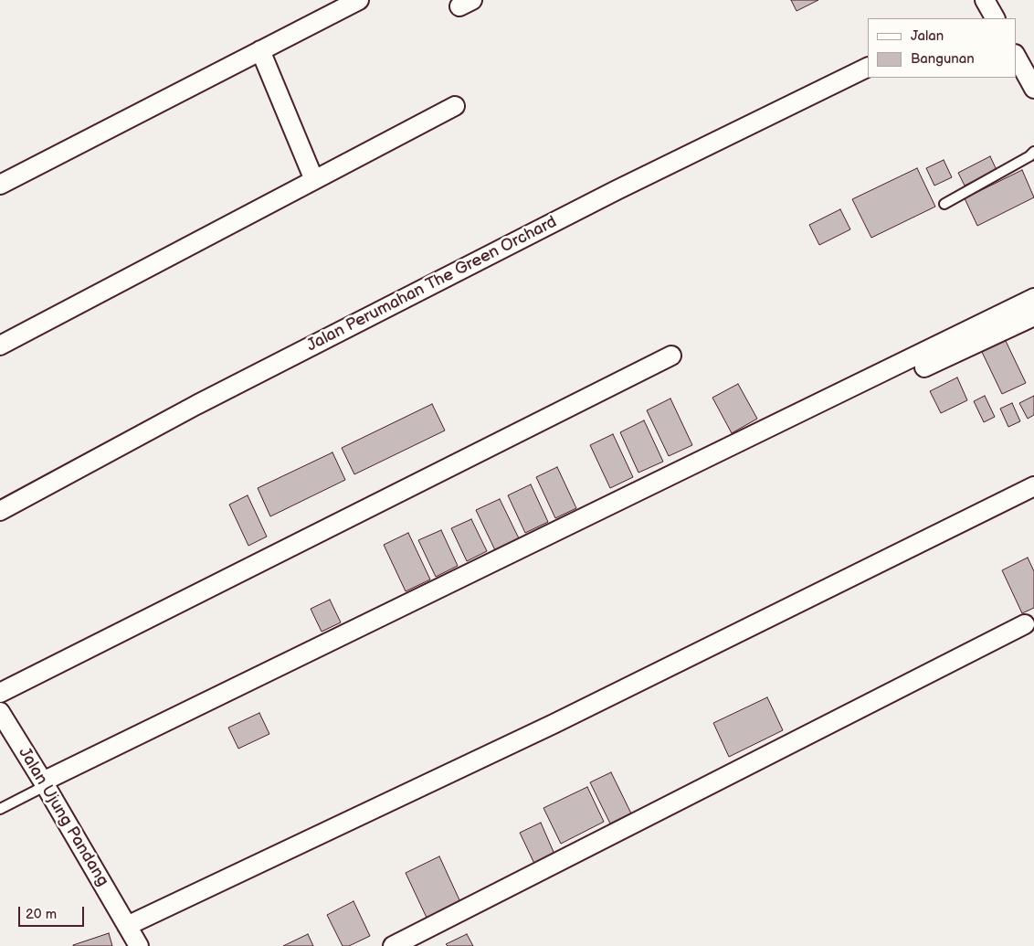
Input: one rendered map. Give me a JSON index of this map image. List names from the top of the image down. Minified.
{"streets":{"street":["Jalan Perumahan The Green Orchard","Jalan Ujung Pandang"]},"legend":["Jalan","Bangunan"],"scale_bar":"20 m"}
